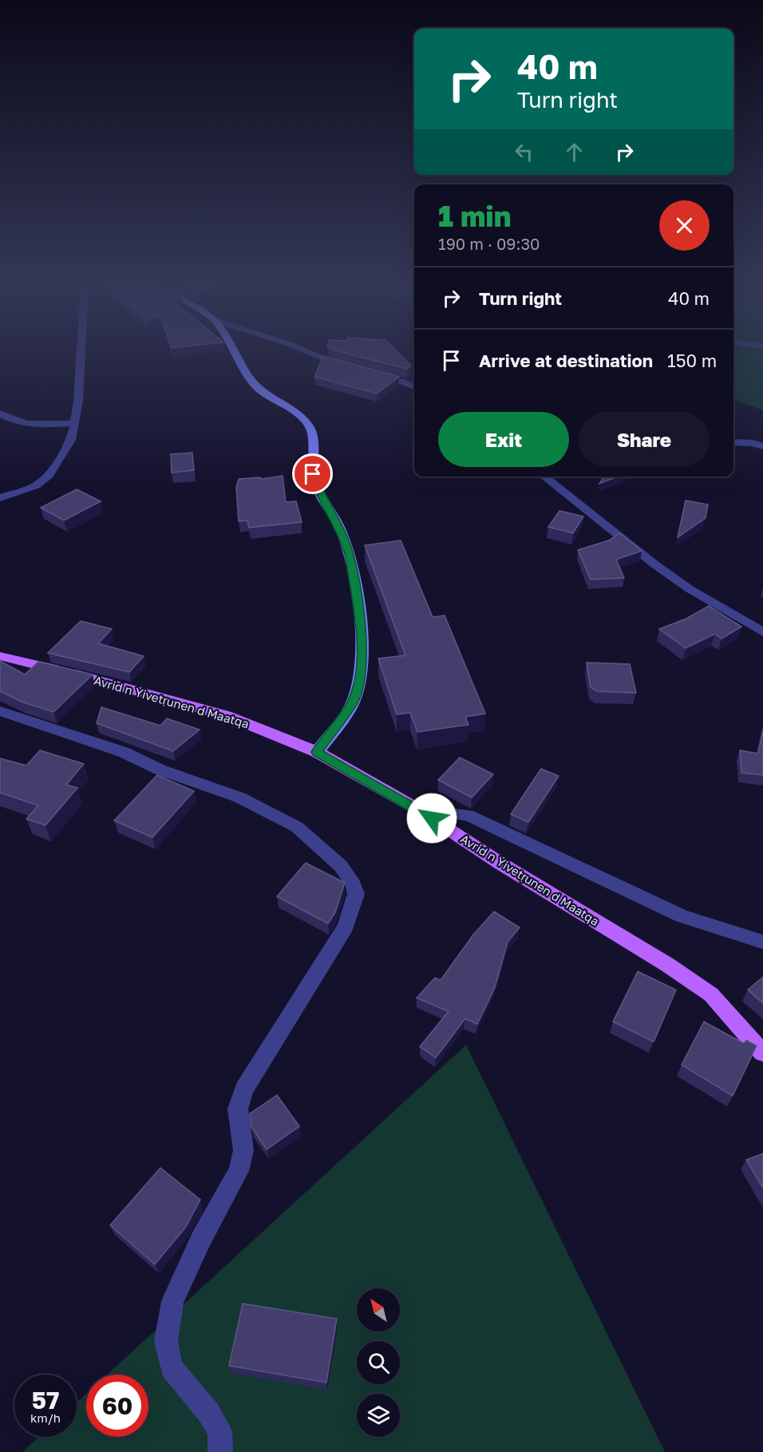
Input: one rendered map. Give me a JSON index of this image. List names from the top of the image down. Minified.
{"streets":{"main road":["Avrid n Yivetṛunen d Maatqa"]},"north":"top left","page":{"turn":["40 m","Turn right"],"heading":["1 min","190 m · 09:30"],"list":[{"name":"Turn right","value":"40 m"},{"name":"Arrive at destination","value":"150 m"}],"buttons":["Exit","Share"],"speed":"57 km/h","limit":"60"}}
